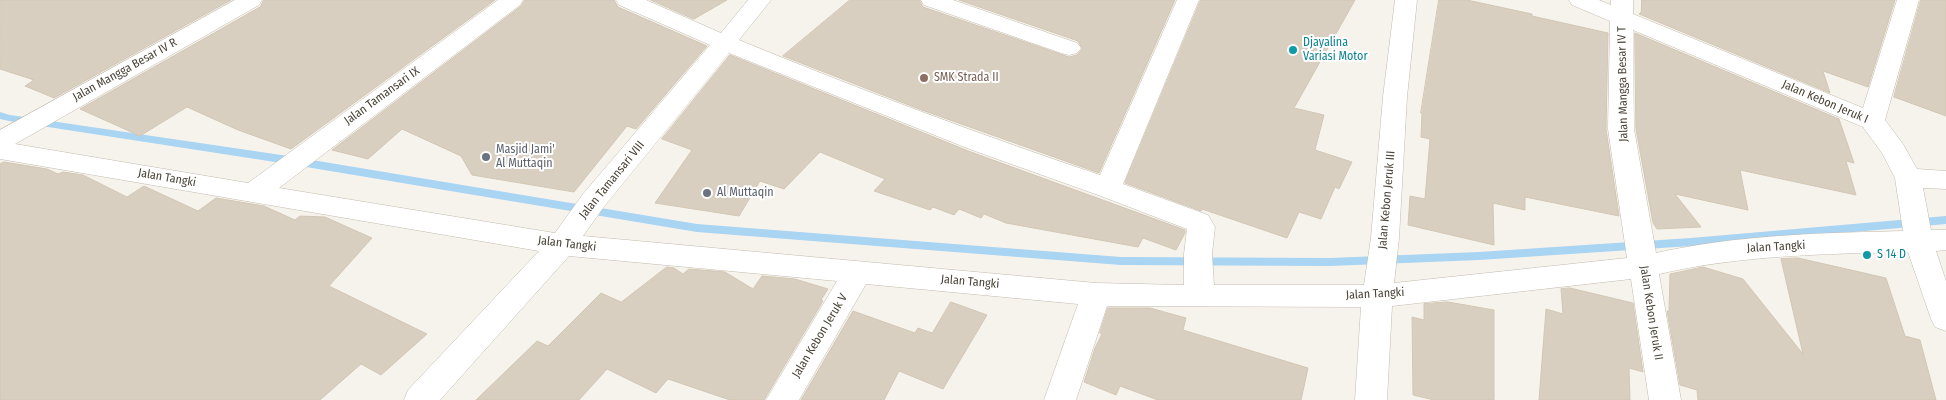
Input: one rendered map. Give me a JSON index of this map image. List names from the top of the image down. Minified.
{"streets":{"street":["Jalan Mangga Besar IV R","Jalan Mangga Besar IV T","Jalan Tamansari IX","Jalan Kebon Jeruk I","Jalan Tangki","Jalan Tamansari VIII","Jalan Kebon Jeruk III","Jalan Kebon Jeruk II","Jalan Kebon Jeruk V"]},"crossings":[["Jalan Mangga Besar IV T","Jalan Kebon Jeruk I"],["Jalan Mangga Besar IV T","Jalan Kebon Jeruk II"],["Jalan Tamansari IX","Jalan Tangki"],["Jalan Kebon Jeruk I","Jalan Tangki"],["Jalan Tangki","Jalan Tamansari VIII"],["Jalan Tangki","Jalan Kebon Jeruk III"],["Jalan Tangki","Jalan Kebon Jeruk II"],["Jalan Tangki","Jalan Kebon Jeruk V"]],"places":["Djayalina Variasi Motor","SMK Strada II","Masjid Jami' Al Muttaqin","Al Muttaqin","S 14 D"]}
